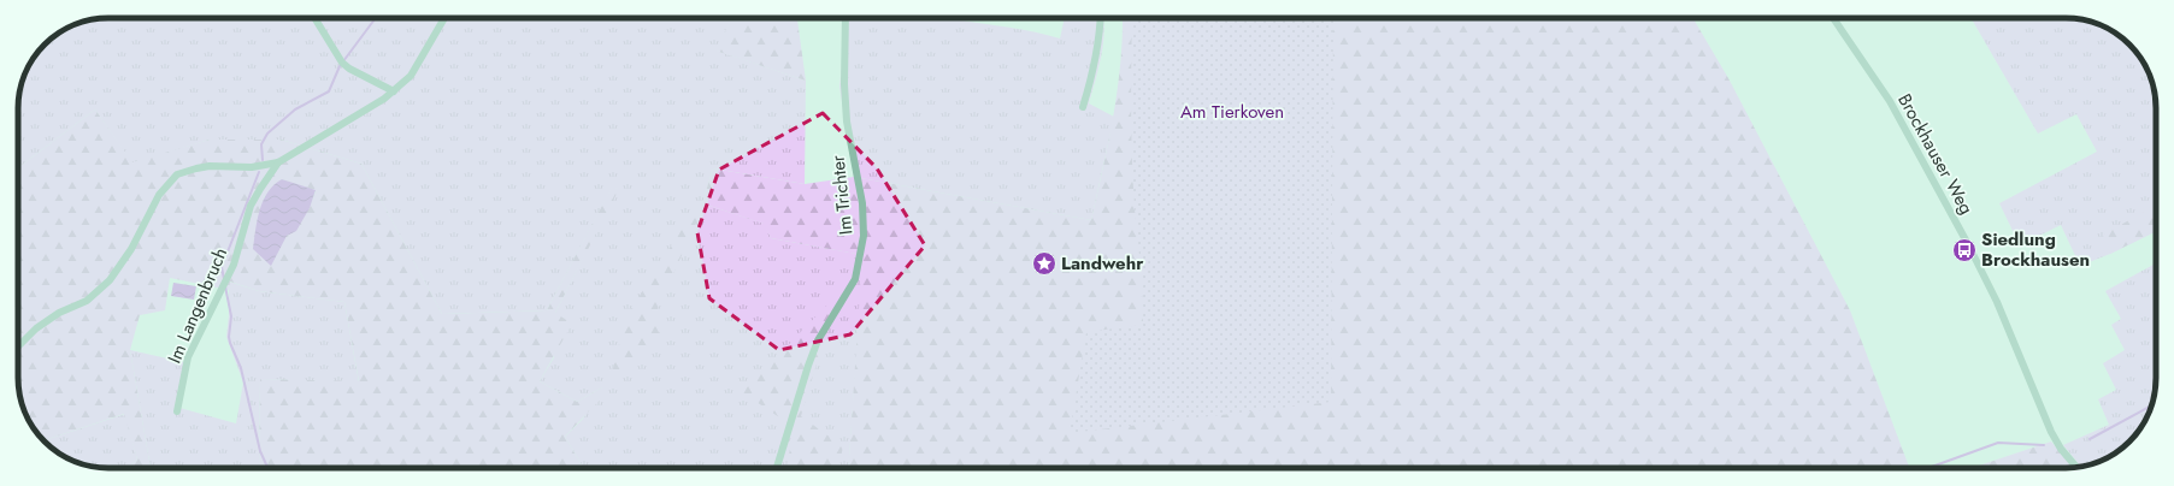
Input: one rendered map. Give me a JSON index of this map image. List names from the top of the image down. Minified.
{"streets":{"street":["Brockhauser Weg","Im Trichter","Im Langenbruch"]},"parks":["Am Tierkoven"],"places":{"bus stop":["Siedlung Brockhausen"],"place":["Landwehr"]}}
